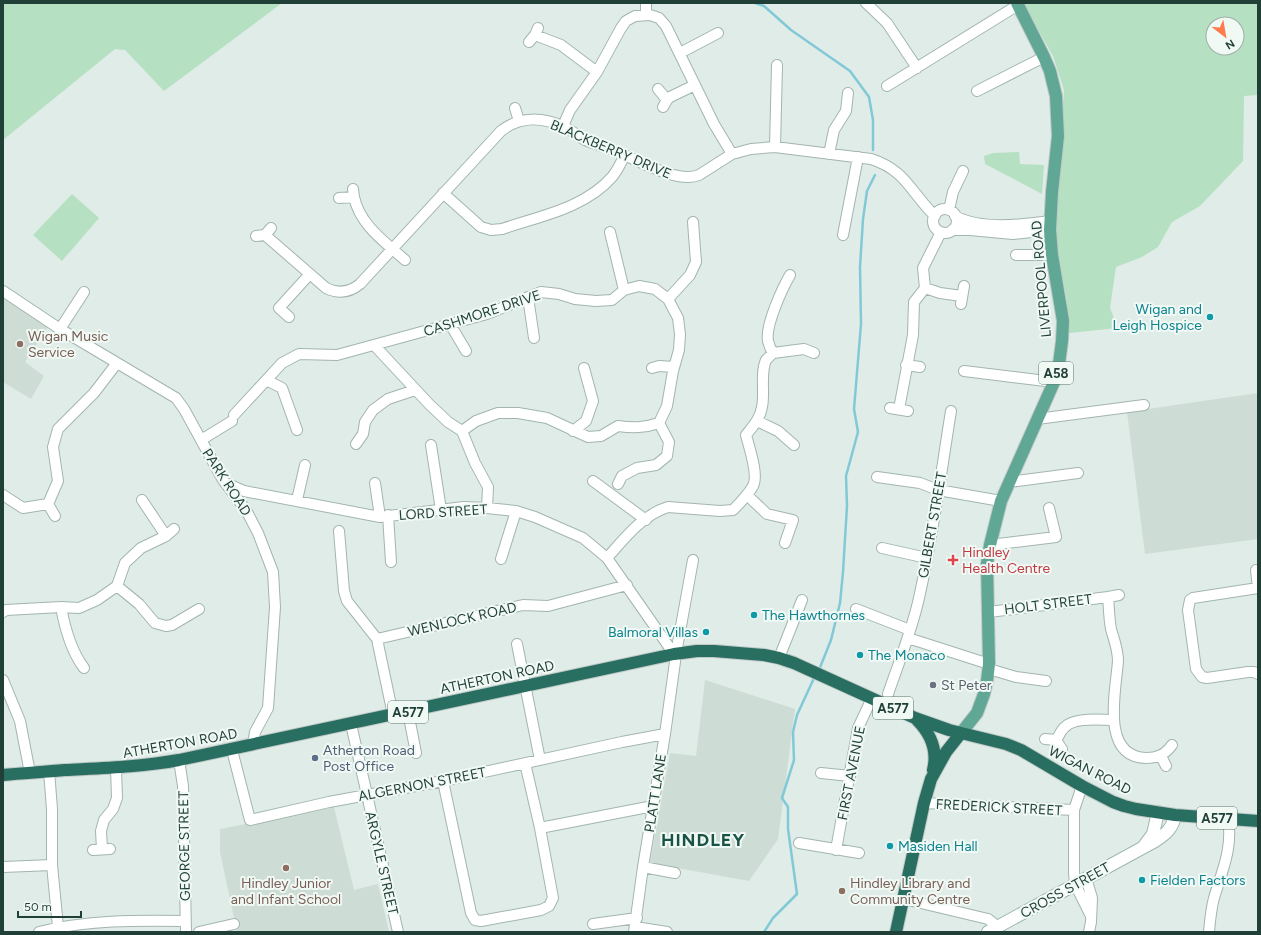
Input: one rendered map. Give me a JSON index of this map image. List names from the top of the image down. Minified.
{"streets":{"highway":["A58","ATHERTON ROAD","A577","WIGAN ROAD"],"main road":["LIVERPOOL ROAD","CROSS STREET"],"street":["BLACKBERRY DRIVE","CASHMORE DRIVE","PARK ROAD","LORD STREET","GILBERT STREET","HOLT STREET","WENLOCK ROAD","FIRST AVENUE","ALGERNON STREET","PLATT LANE","FREDERICK STREET","GEORGE STREET","ARGYLE STREET"]},"crossings":[["LIVERPOOL ROAD","A58"],["LIVERPOOL ROAD","HOLT STREET"],["LIVERPOOL ROAD","ATHERTON ROAD"],["LIVERPOOL ROAD","WIGAN ROAD"],["CASHMORE DRIVE","PARK ROAD"],["A58","ATHERTON ROAD"],["A58","WIGAN ROAD"],["A58","FREDERICK STREET"],["PARK ROAD","LORD STREET"],["PARK ROAD","ATHERTON ROAD"],["LORD STREET","WENLOCK ROAD"],["LORD STREET","ATHERTON ROAD"],["LORD STREET","PLATT LANE"],["ATHERTON ROAD","WIGAN ROAD"],["ATHERTON ROAD","FIRST AVENUE"],["ATHERTON ROAD","ALGERNON STREET"],["ATHERTON ROAD","PLATT LANE"],["ATHERTON ROAD","GEORGE STREET"],["ATHERTON ROAD","ARGYLE STREET"],["WIGAN ROAD","CROSS STREET"],["ALGERNON STREET","PLATT LANE"],["ALGERNON STREET","ARGYLE STREET"]],"districts":["HINDLEY"],"places":{"other":["Wigan and Leigh Hospice","Wigan Music Service","The Hawthornes","Balmoral Villas","The Monaco","St Peter","Atherton Road Post Office","Masiden Hall","Hindley Junior and Infant School","Fielden Factors","Hindley Library and Community Centre"],"health":["Hindley Health Centre"]},"scale_bar":"50 m","north":"bottom right"}
